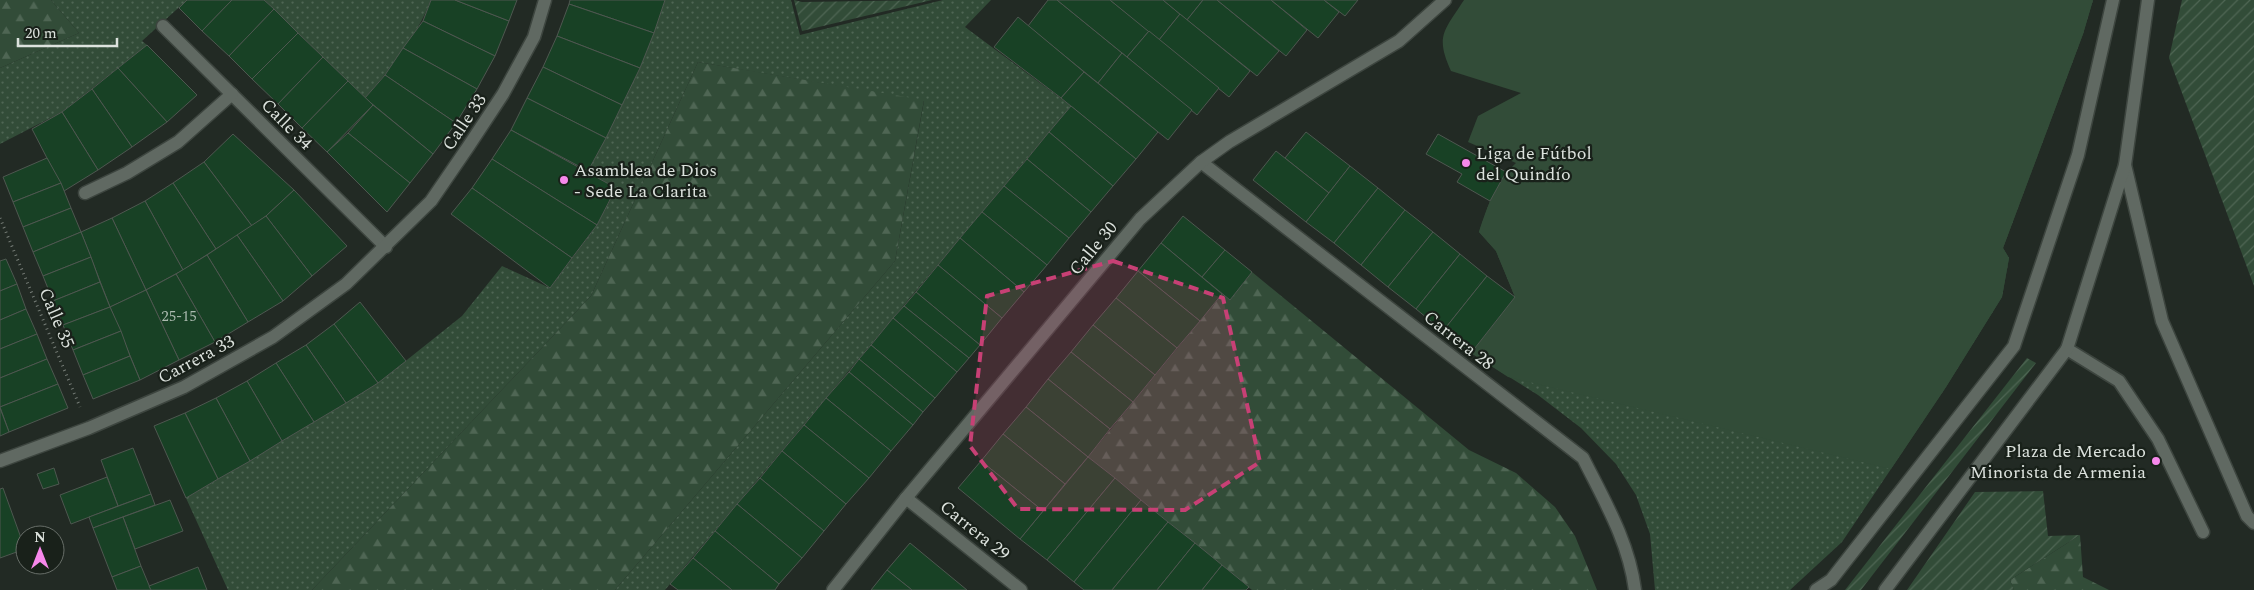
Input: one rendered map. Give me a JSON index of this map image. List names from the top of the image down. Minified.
{"streets":{"street":["Calle 33","Calle 34","Calle 30","Carrera 28","Carrera 33","Carrera 29"],"path":["Calle 35"]},"crossings":[["Calle 33","Calle 34"],["Calle 33","Carrera 33"],["Calle 34","Carrera 33"],["Calle 30","Carrera 28"],["Calle 30","Carrera 29"],["Calle 35","Carrera 33"]],"places":["Liga de Fútbol del Quindío","Asamblea de Dios - Sede La Clarita","Plaza de Mercado Minorista de Armenia"],"house_numbers":["25-15"],"scale_bar":"20 m","north":"top"}
